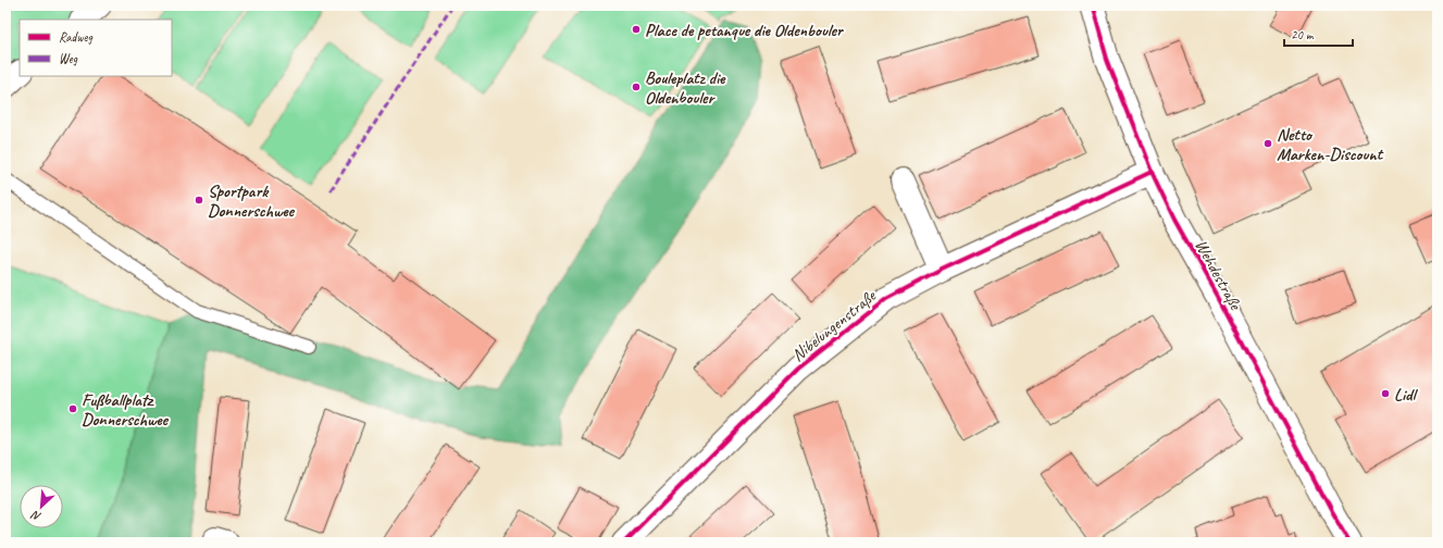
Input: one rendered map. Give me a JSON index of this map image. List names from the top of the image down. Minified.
{"streets":{"street":["Wehdestraße","Nibelungenstraße"]},"crossings":[["Wehdestraße","Nibelungenstraße"]],"places":["Place de petanque die Oldenbouler","Bouleplatz die Oldenbouler","Netto Marken-Discount","Sportpark Donnerschwee","Lidl","Fußballplatz Donnerschwee"],"legend":["Radweg","Weg"],"scale_bar":"20 m","north":"bottom left"}
